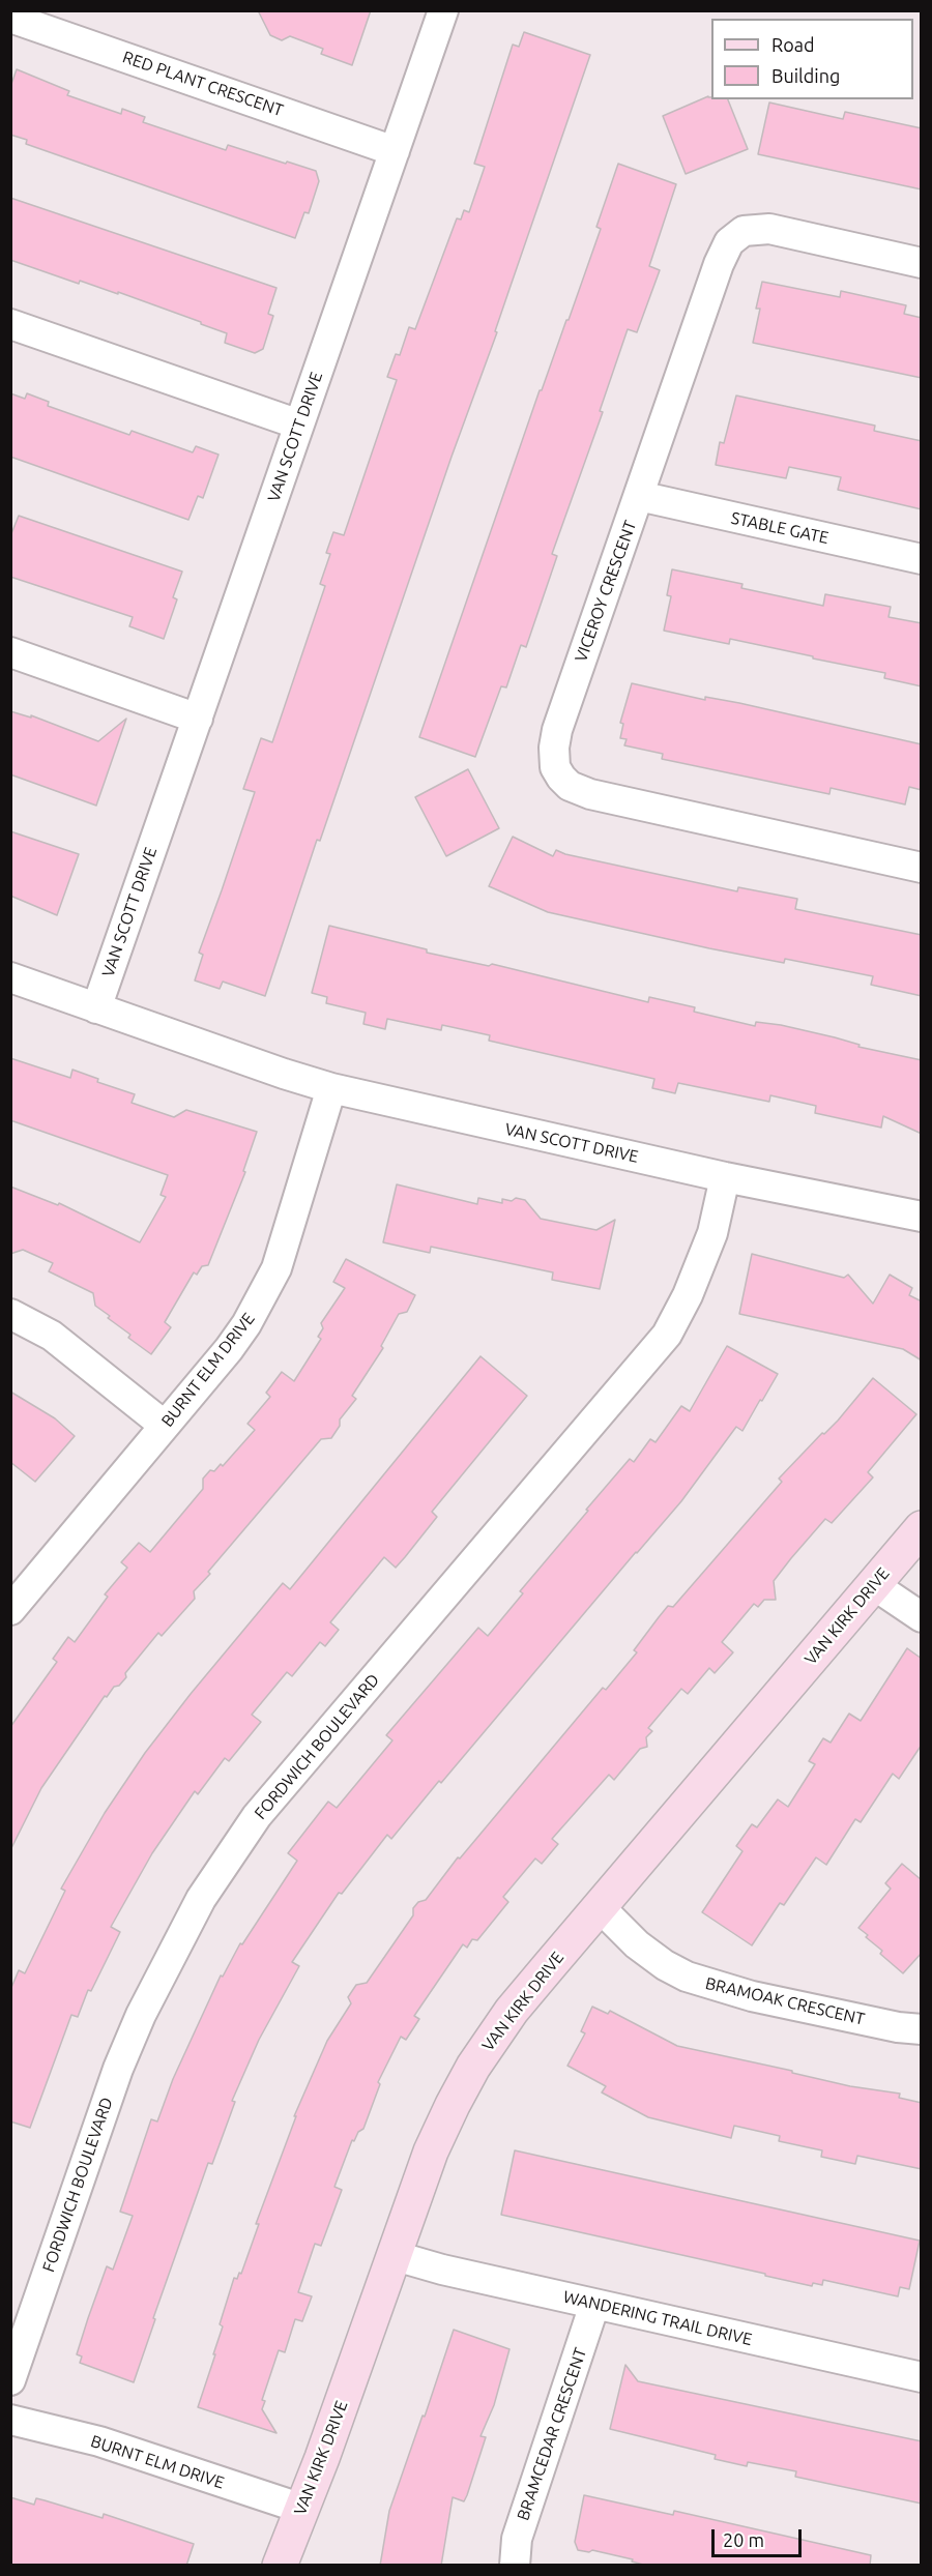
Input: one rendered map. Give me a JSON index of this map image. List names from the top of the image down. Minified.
{"streets":{"street":["RED PLANT CRESCENT","VAN SCOTT DRIVE","STABLE GATE","VICEROY CRESCENT","BURNT ELM DRIVE","VAN KIRK DRIVE","FORDWICH BOULEVARD","BRAMOAK CRESCENT","WANDERING TRAIL DRIVE","BRAMCEDAR CRESCENT"]},"crossings":[["RED PLANT CRESCENT","VAN SCOTT DRIVE"],["VAN SCOTT DRIVE","BURNT ELM DRIVE"],["VAN SCOTT DRIVE","FORDWICH BOULEVARD"],["STABLE GATE","VICEROY CRESCENT"],["BURNT ELM DRIVE","VAN KIRK DRIVE"],["VAN KIRK DRIVE","BRAMOAK CRESCENT"],["VAN KIRK DRIVE","WANDERING TRAIL DRIVE"],["WANDERING TRAIL DRIVE","BRAMCEDAR CRESCENT"]],"legend":["Road","Building"],"scale_bar":"20 m"}
